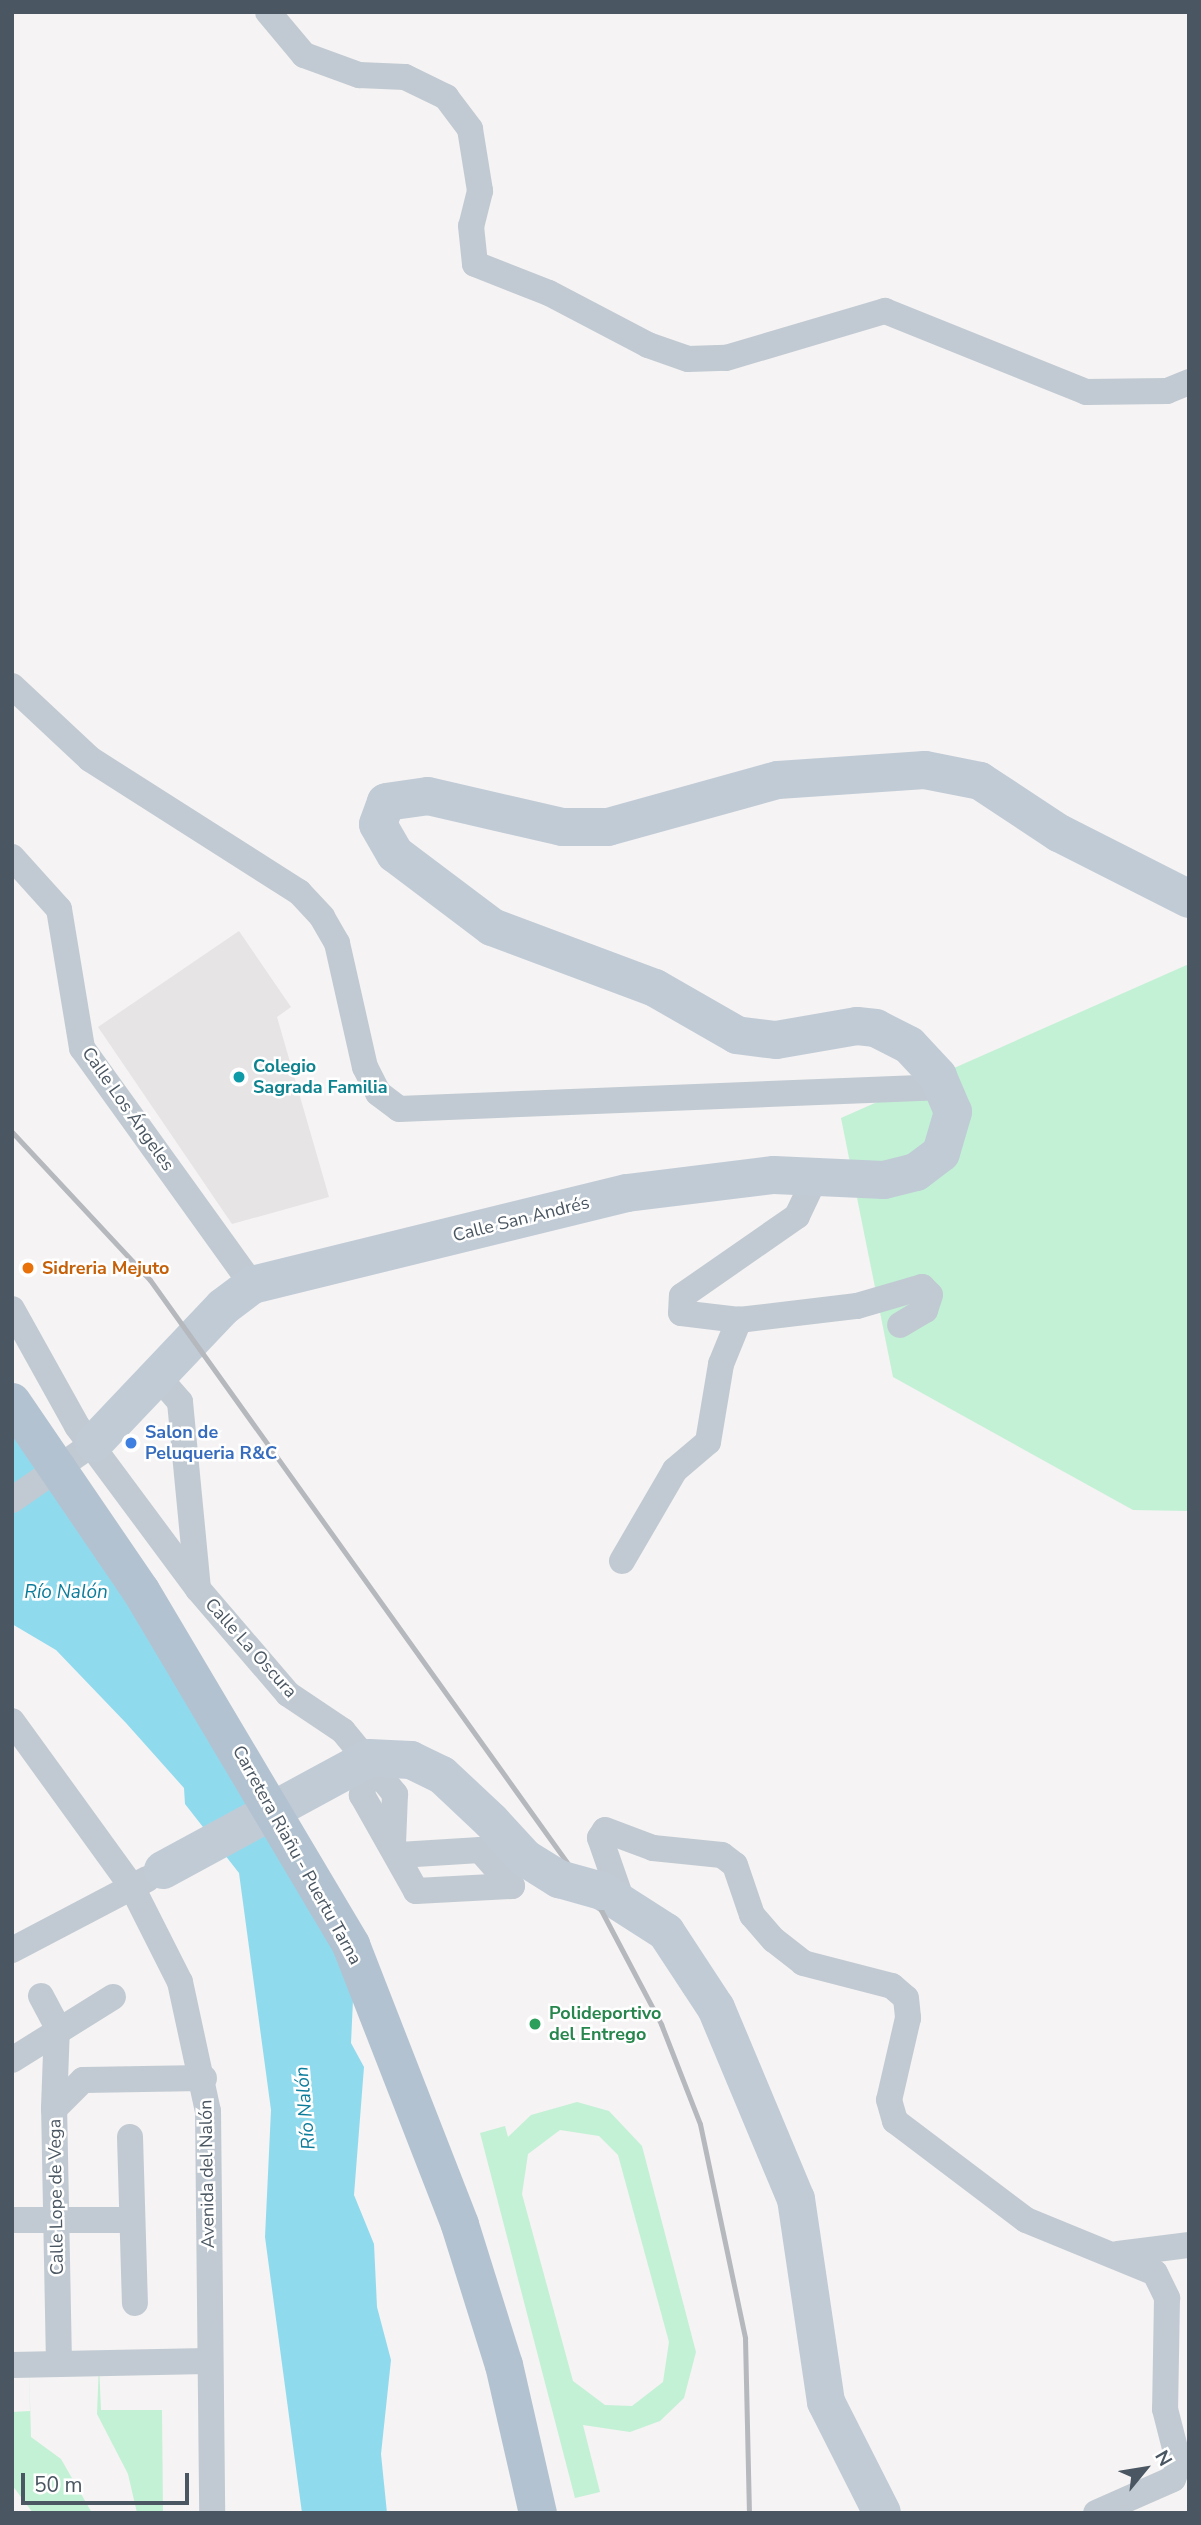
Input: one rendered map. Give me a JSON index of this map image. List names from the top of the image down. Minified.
{"streets":{"main road":["Carretera Riañu - Puertu Tarna"],"street":["Calle Los Ángeles","Calle San Andrés","Calle La Oscura","Avenida del Nalón","Calle Lope de Vega"]},"crossings":[["Calle Los Ángeles","Calle San Andrés"],["Calle San Andrés","Calle La Oscura"],["Avenida del Nalón","Calle Lope de Vega"]],"water":["Río Nalón"],"places":["Colegio Sagrada Familia","Sidreria Mejuto","Salon de Peluqueria R&C","Polideportivo del Entrego"],"scale_bar":"50 m","north":"top right"}
